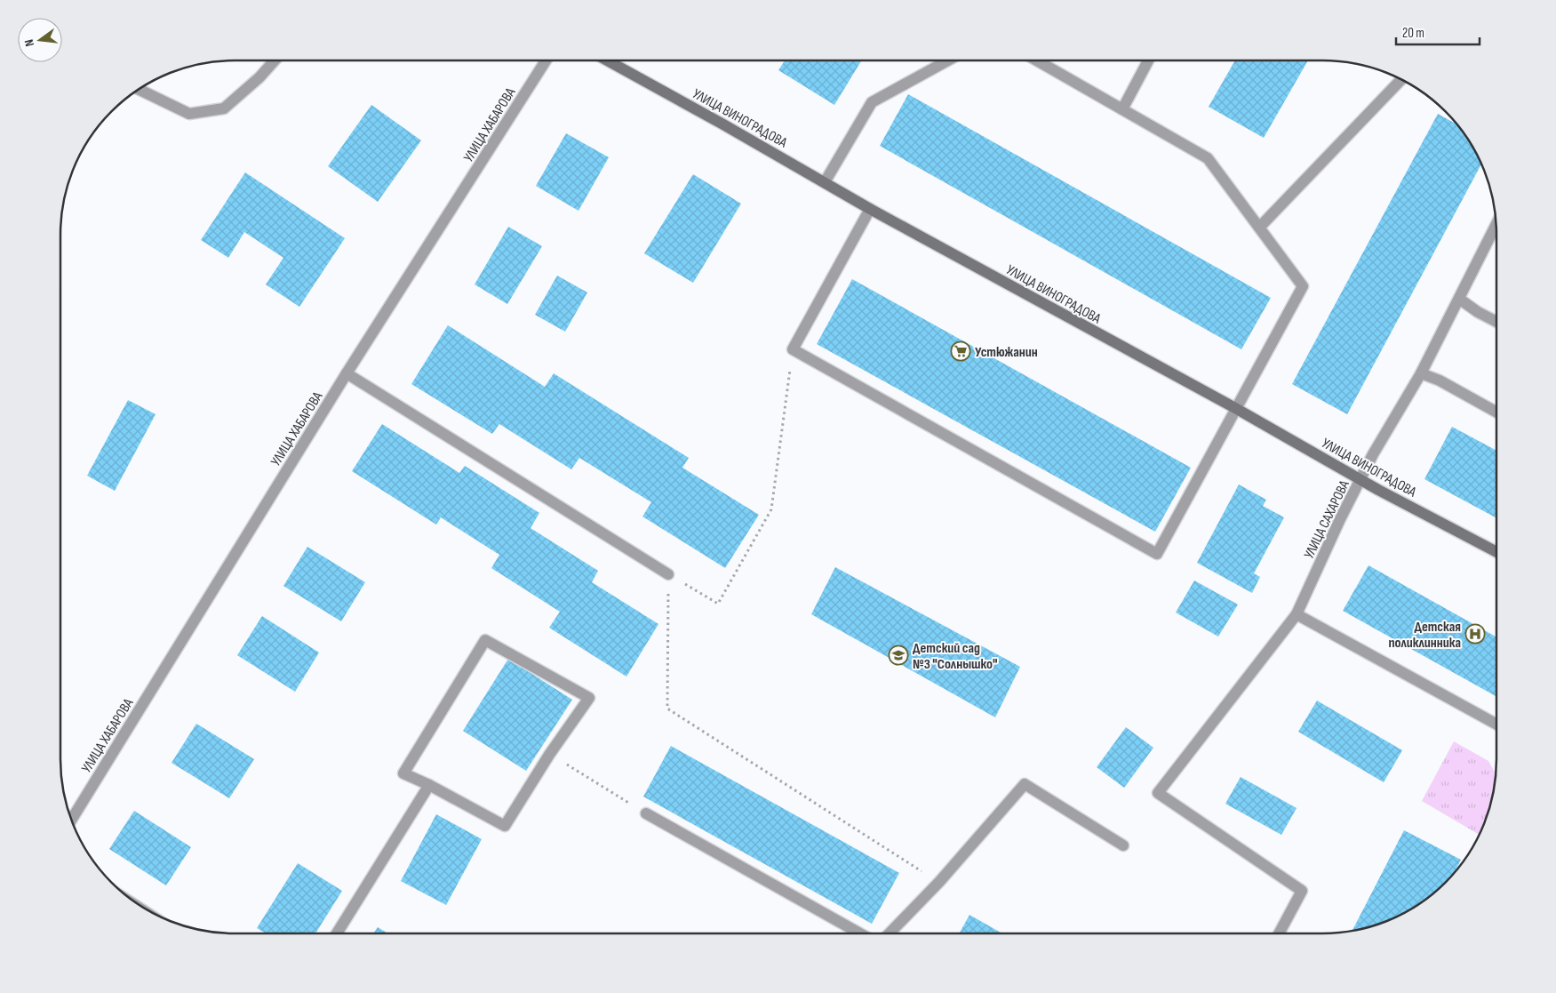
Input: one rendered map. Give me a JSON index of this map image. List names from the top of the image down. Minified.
{"streets":{"street":["УЛИЦА ВИНОГРАДОВА","УЛИЦА ХАБАРОВА","УЛИЦА САХАРОВА"]},"crossings":[["УЛИЦА ВИНОГРАДОВА","УЛИЦА САХАРОВА"]],"places":{"supermarket":["Устюжанин"],"hospital":["Детская поликлинника"],"school or university":["Детский сад №3 \"Солнышко\""]},"scale_bar":"20 m","north":"left"}
